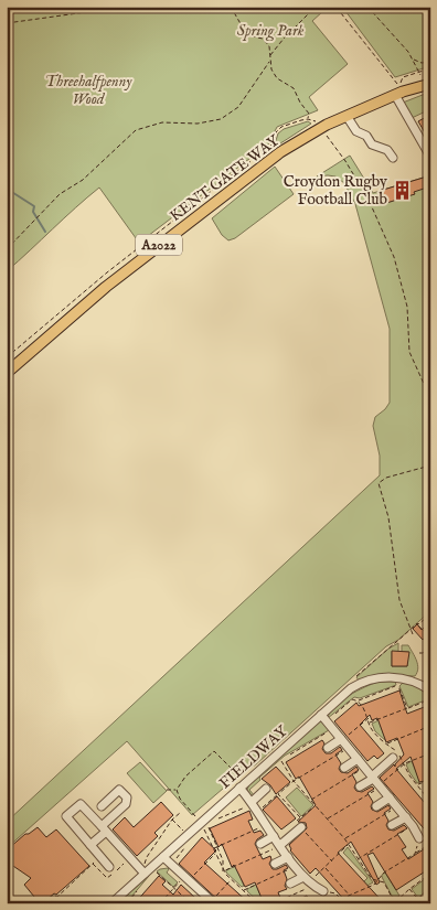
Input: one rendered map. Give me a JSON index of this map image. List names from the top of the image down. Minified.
{"streets":{"main road":["KENT GATE WAY","A2022"],"street":["FIELDWAY"]},"parks":["Spring Park","Threehalfpenny Wood"],"places":{"building":["Croydon Rugby Football Club"]}}
